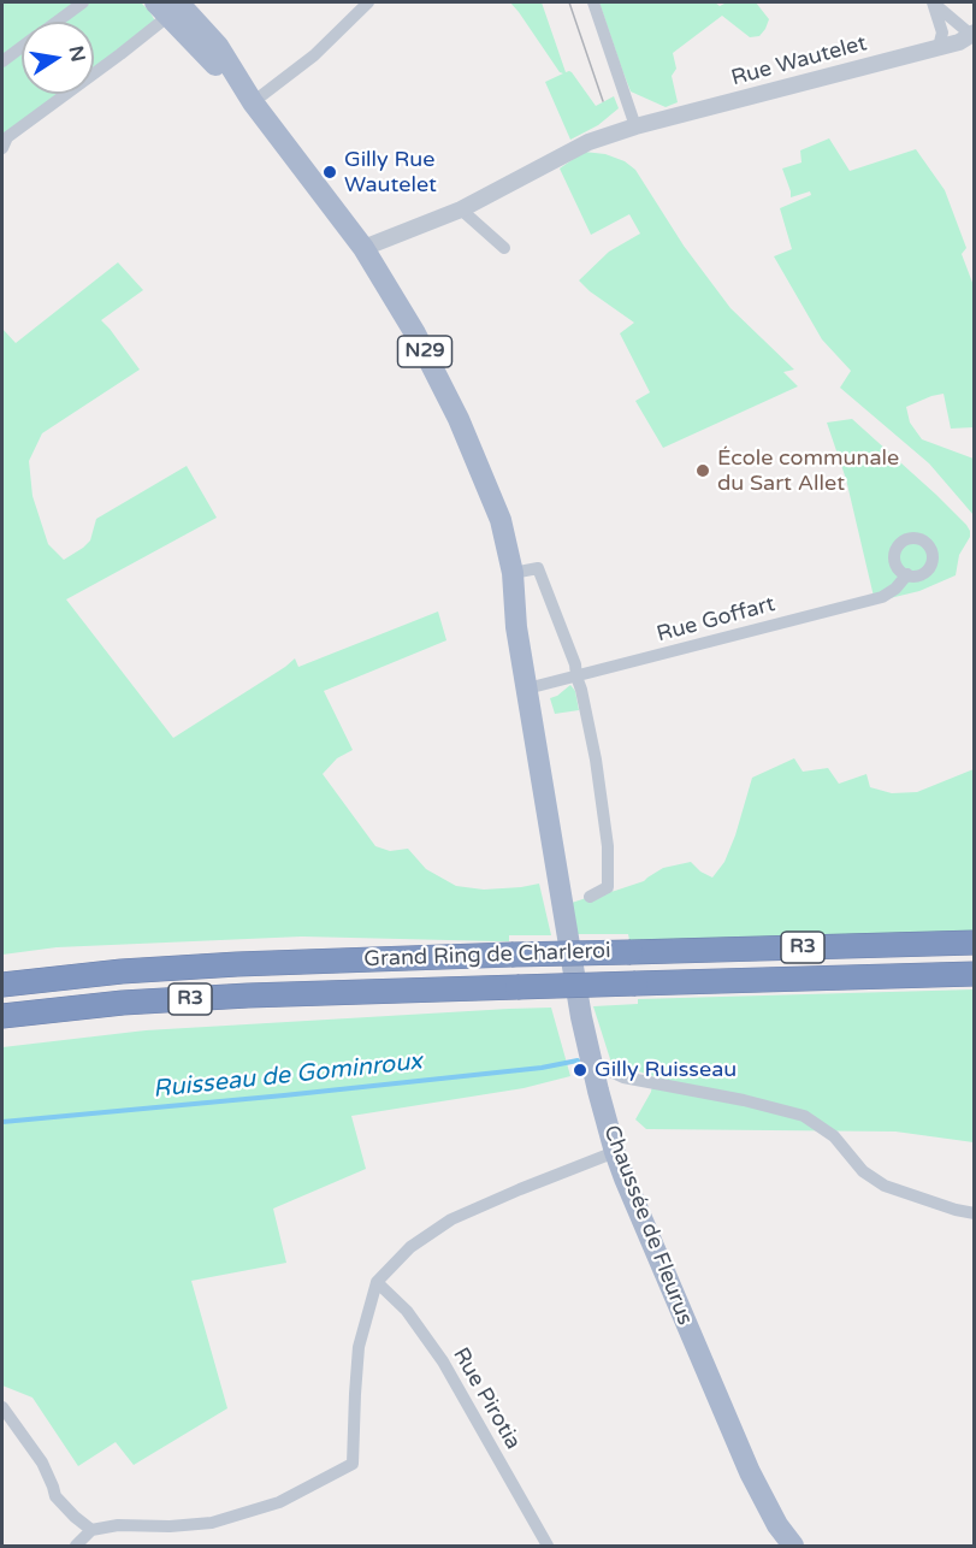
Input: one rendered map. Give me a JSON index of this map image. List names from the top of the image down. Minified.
{"streets":{"highway":["R3","Grand Ring de Charleroi"],"main road":["N29","Chaussée de Fleurus"],"street":["Rue Wautelet","Rue Goffart","Rue Pirotia"]},"crossings":[["Rue Goffart","Chaussée de Fleurus"]],"water":["Ruisseau de Gominroux"],"places":["Gilly Rue Wautelet","École communale du Sart Allet","Gilly Ruisseau"],"north":"right"}
